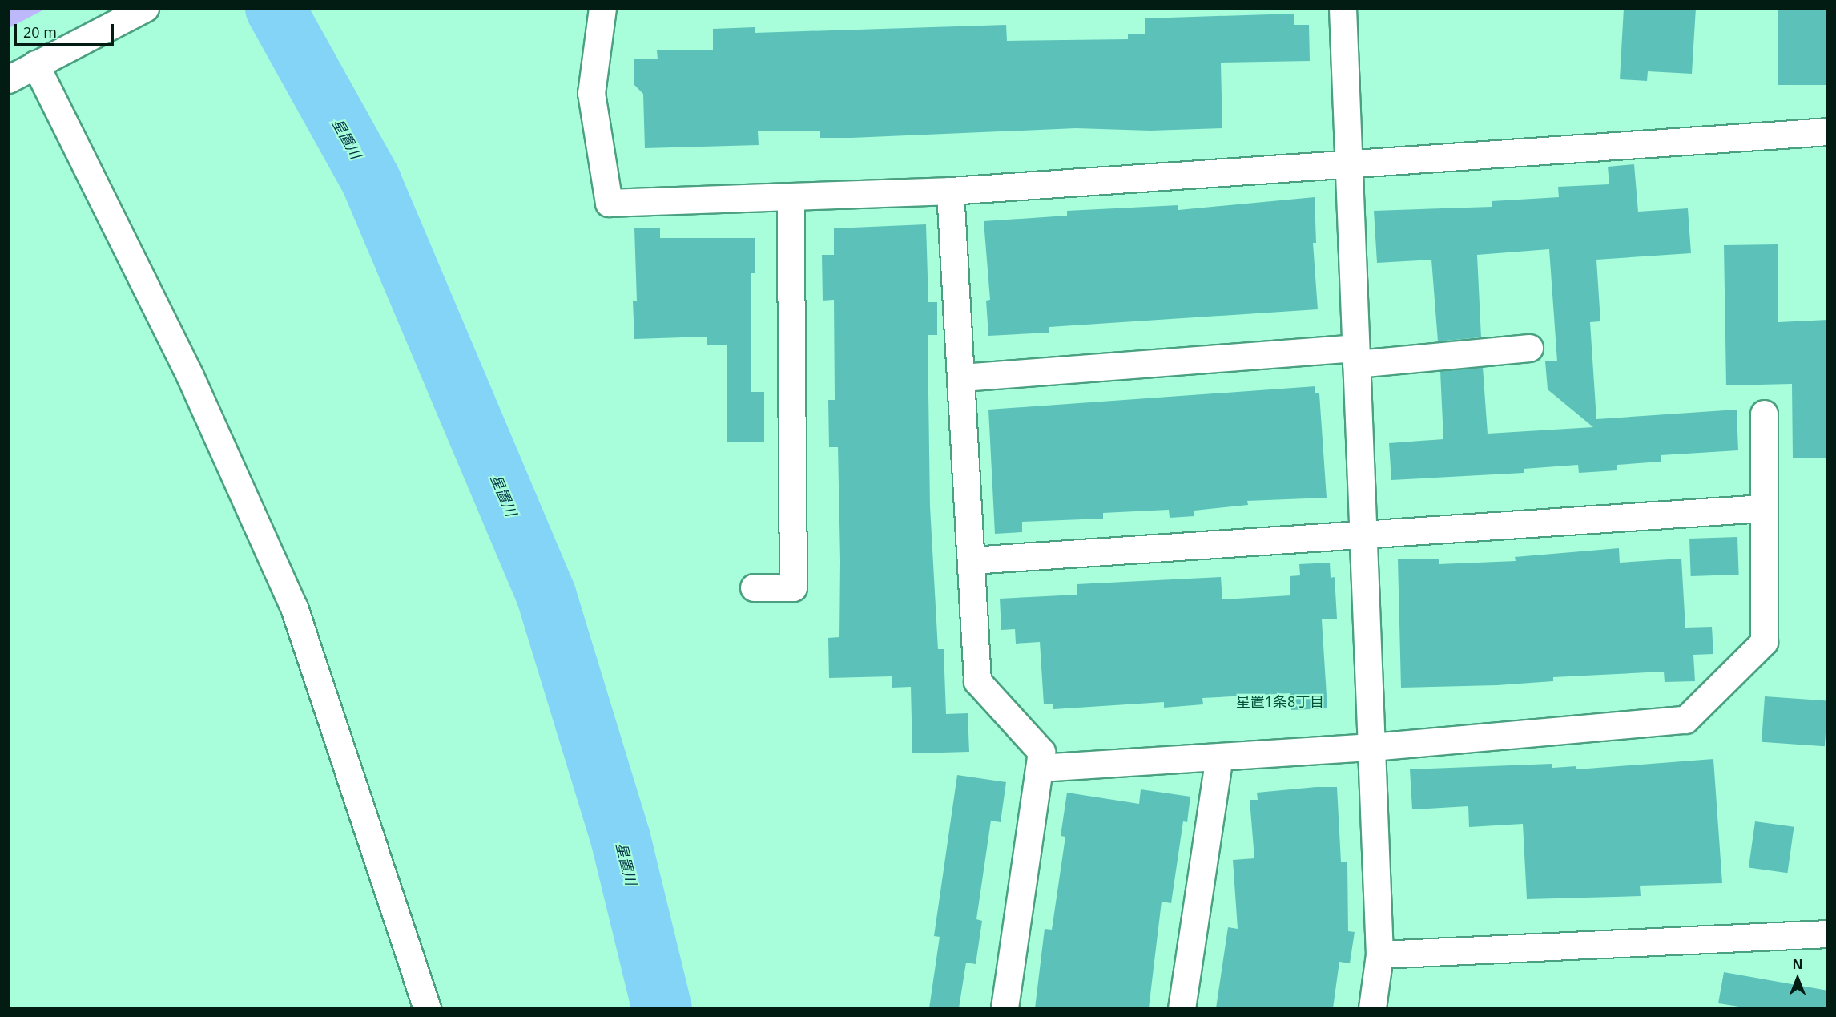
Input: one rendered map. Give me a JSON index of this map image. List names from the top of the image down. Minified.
{"districts":["星置1条8丁目"],"water":["星置川"],"scale_bar":"20 m","north":"top"}
